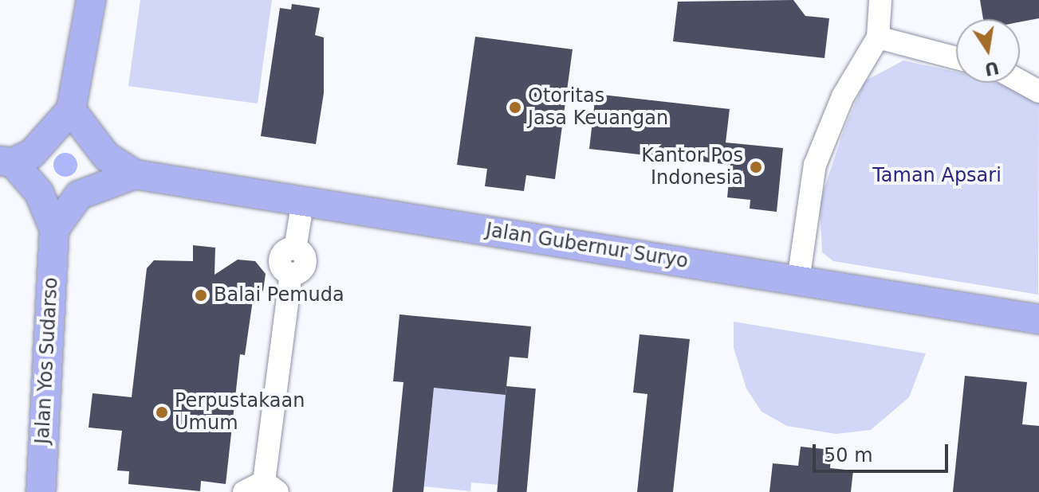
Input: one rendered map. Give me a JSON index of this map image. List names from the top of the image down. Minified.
{"streets":{"main road":["Jalan Gubernur Suryo","Jalan Yos Sudarso"]},"crossings":[["Jalan Gubernur Suryo","Jalan Yos Sudarso"]],"parks":["Taman Apsari"],"places":["Otoritas Jasa Keuangan","Kantor Pos Indonesia","Balai Pemuda","Perpustakaan Umum"],"scale_bar":"50 m","north":"bottom"}
